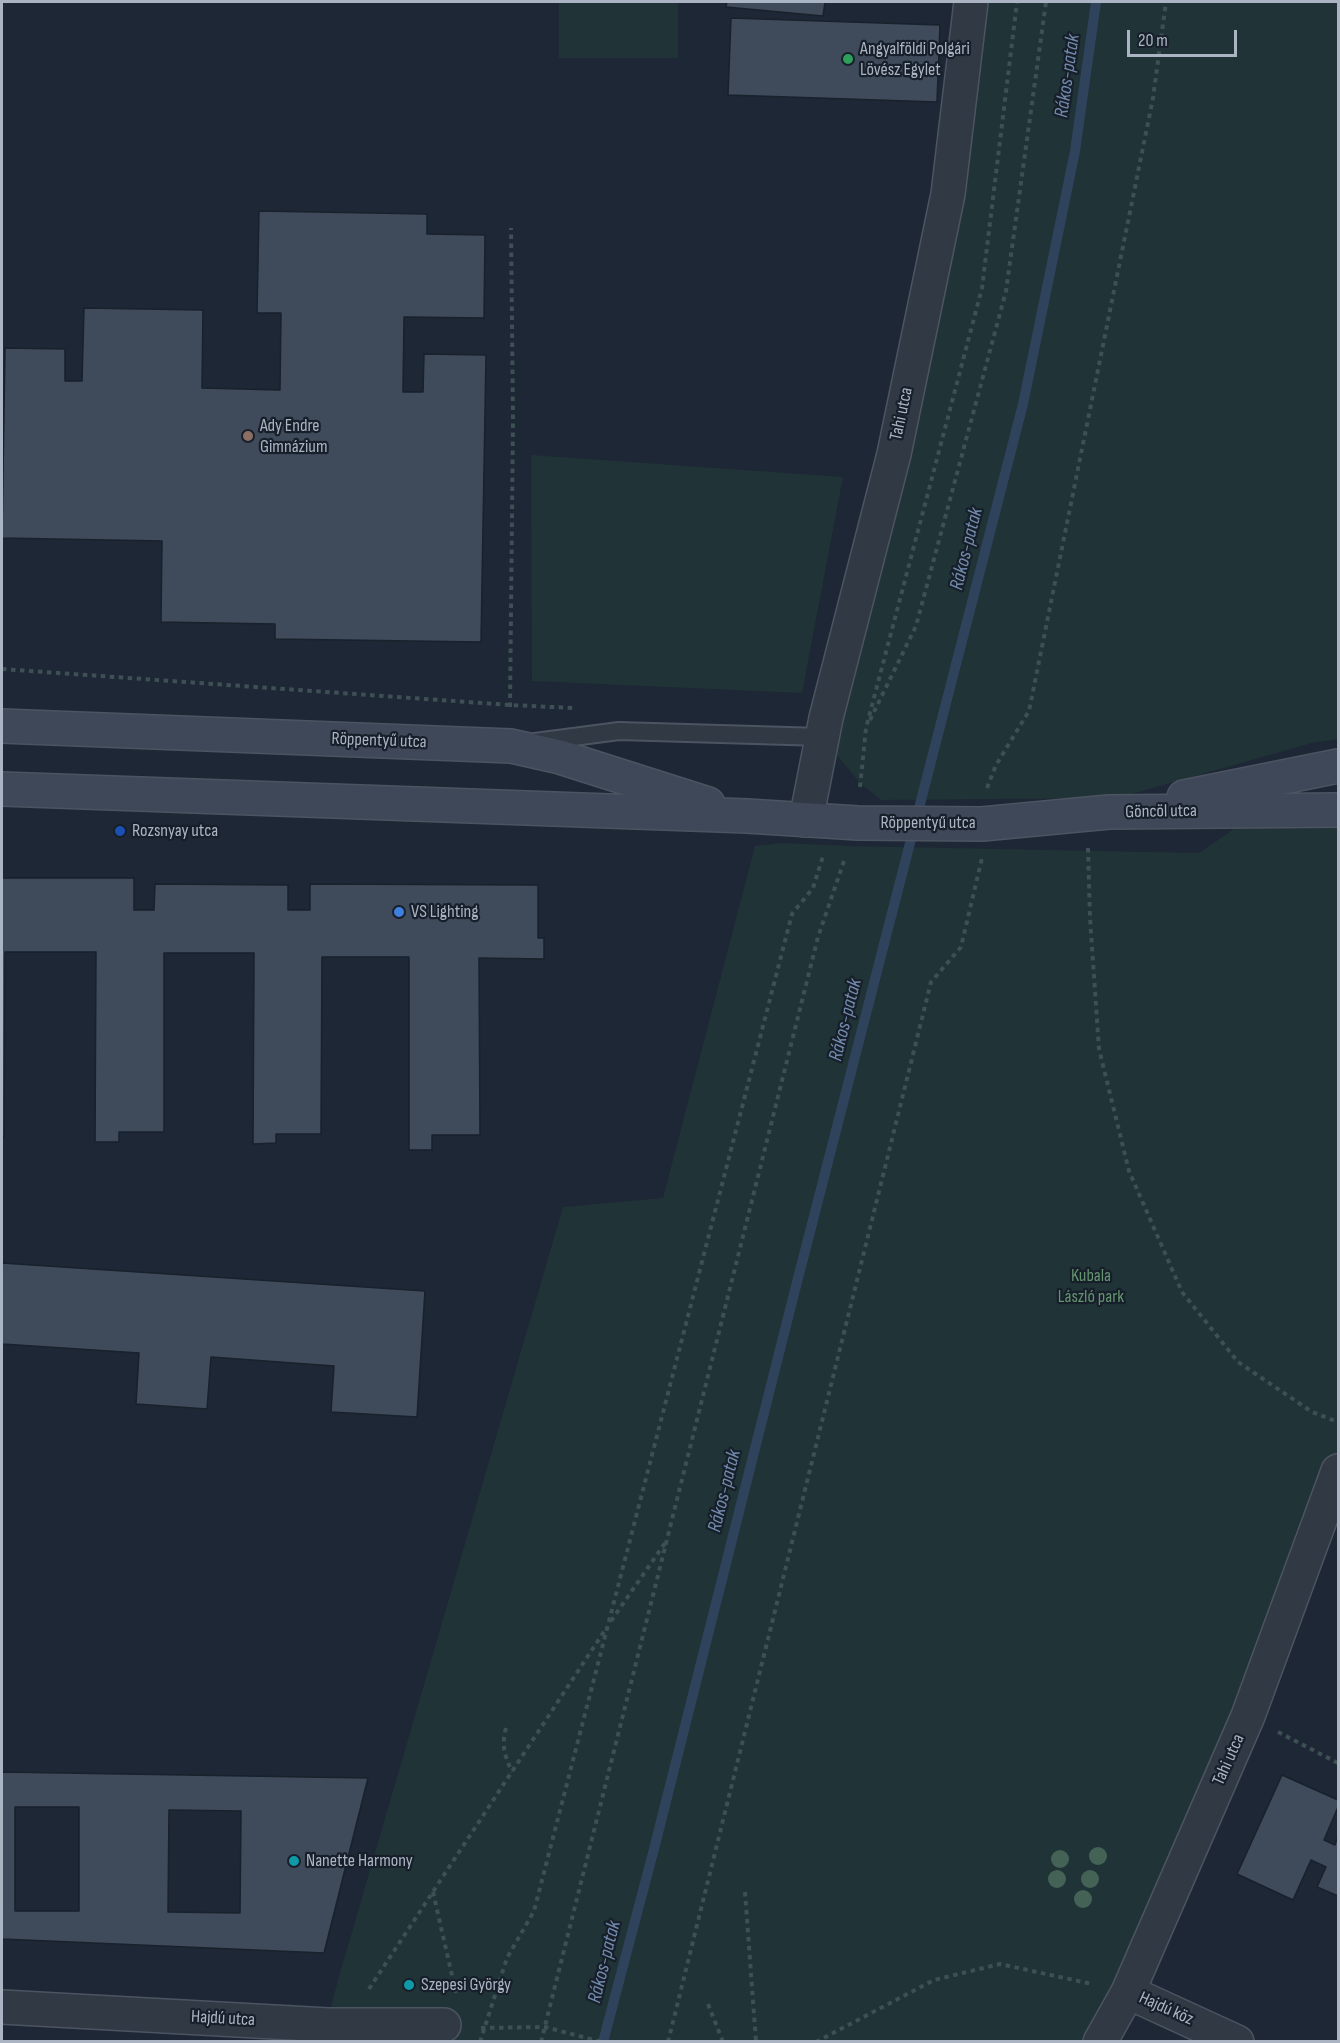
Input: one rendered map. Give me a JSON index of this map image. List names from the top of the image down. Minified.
{"streets":{"street":["Tahi utca","Röppentyű utca","Göncöl utca","Hajdú köz","Hajdú utca"]},"crossings":[["Tahi utca","Röppentyű utca"],["Tahi utca","Hajdú köz"],["Röppentyű utca","Göncöl utca"]],"water":["Rákos-patak"],"parks":["Kubala László park"],"places":["Angyalföldi Polgári Lövész Egylet","Ady Endre Gimnázium","Rozsnyay utca","VS Lighting","Nanette Harmony","Szepesi György"],"scale_bar":"20 m"}
